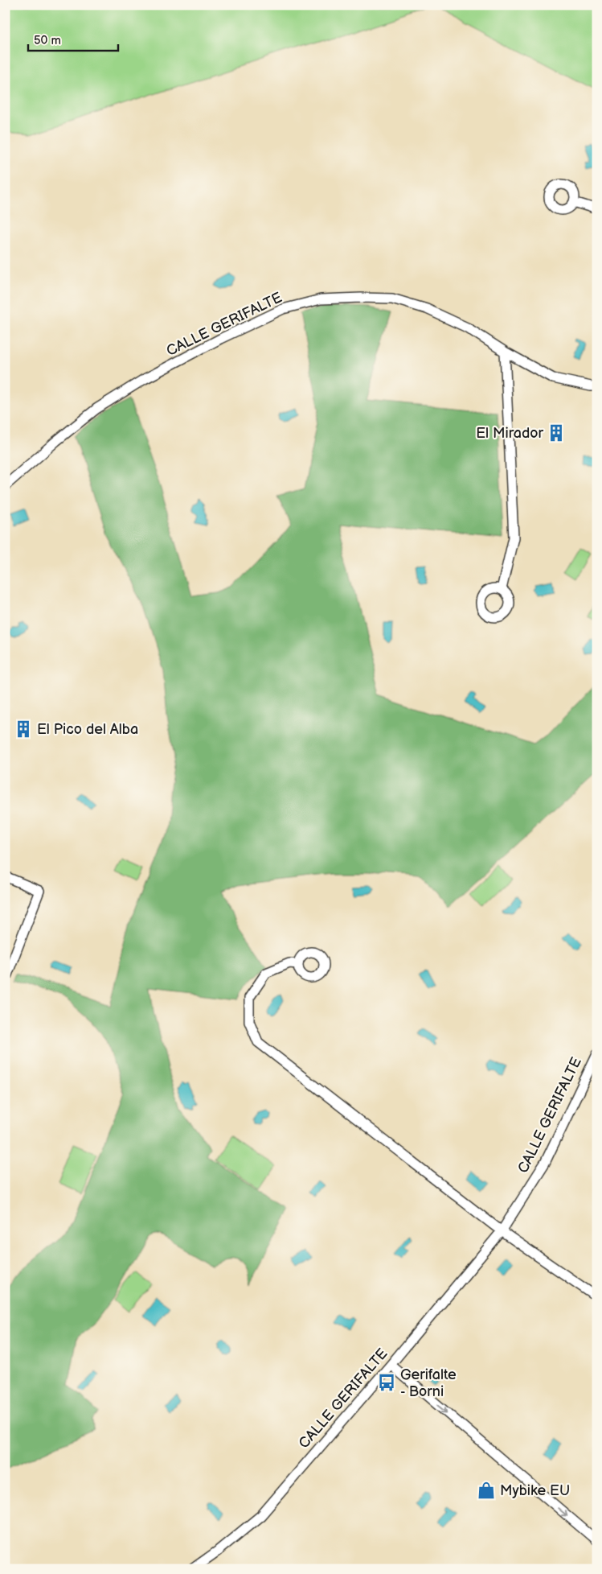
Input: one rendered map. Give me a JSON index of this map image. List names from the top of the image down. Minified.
{"streets":{"street":["CALLE GERIFALTE"]},"places":{"building":["El Mirador","El Pico del Alba"],"bus stop":["Gerifalte - Borni"],"shop":["Mybike EU"]},"scale_bar":"50 m"}
